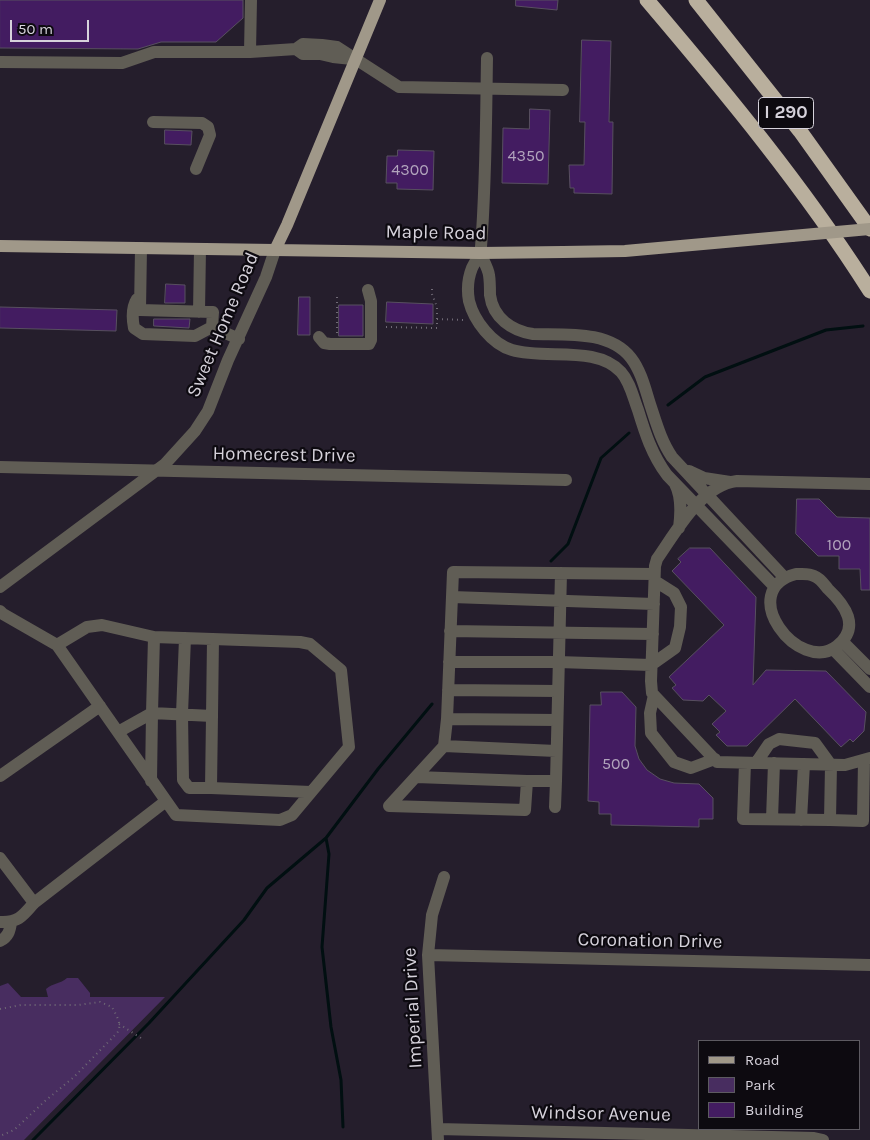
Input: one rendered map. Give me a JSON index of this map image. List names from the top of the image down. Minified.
{"streets":{"highway":["I 290"],"main road":["Maple Road","Sweet Home Road"],"street":["Homecrest Drive","Coronation Drive","Imperial Drive","Windsor Avenue"]},"crossings":[["I 290","Maple Road"],["Maple Road","Sweet Home Road"],["Sweet Home Road","Homecrest Drive"],["Coronation Drive","Imperial Drive"],["Imperial Drive","Windsor Avenue"]],"house_numbers":["4350","4300","100","500"],"legend":["Road","Park","Building"],"scale_bar":"50 m"}
